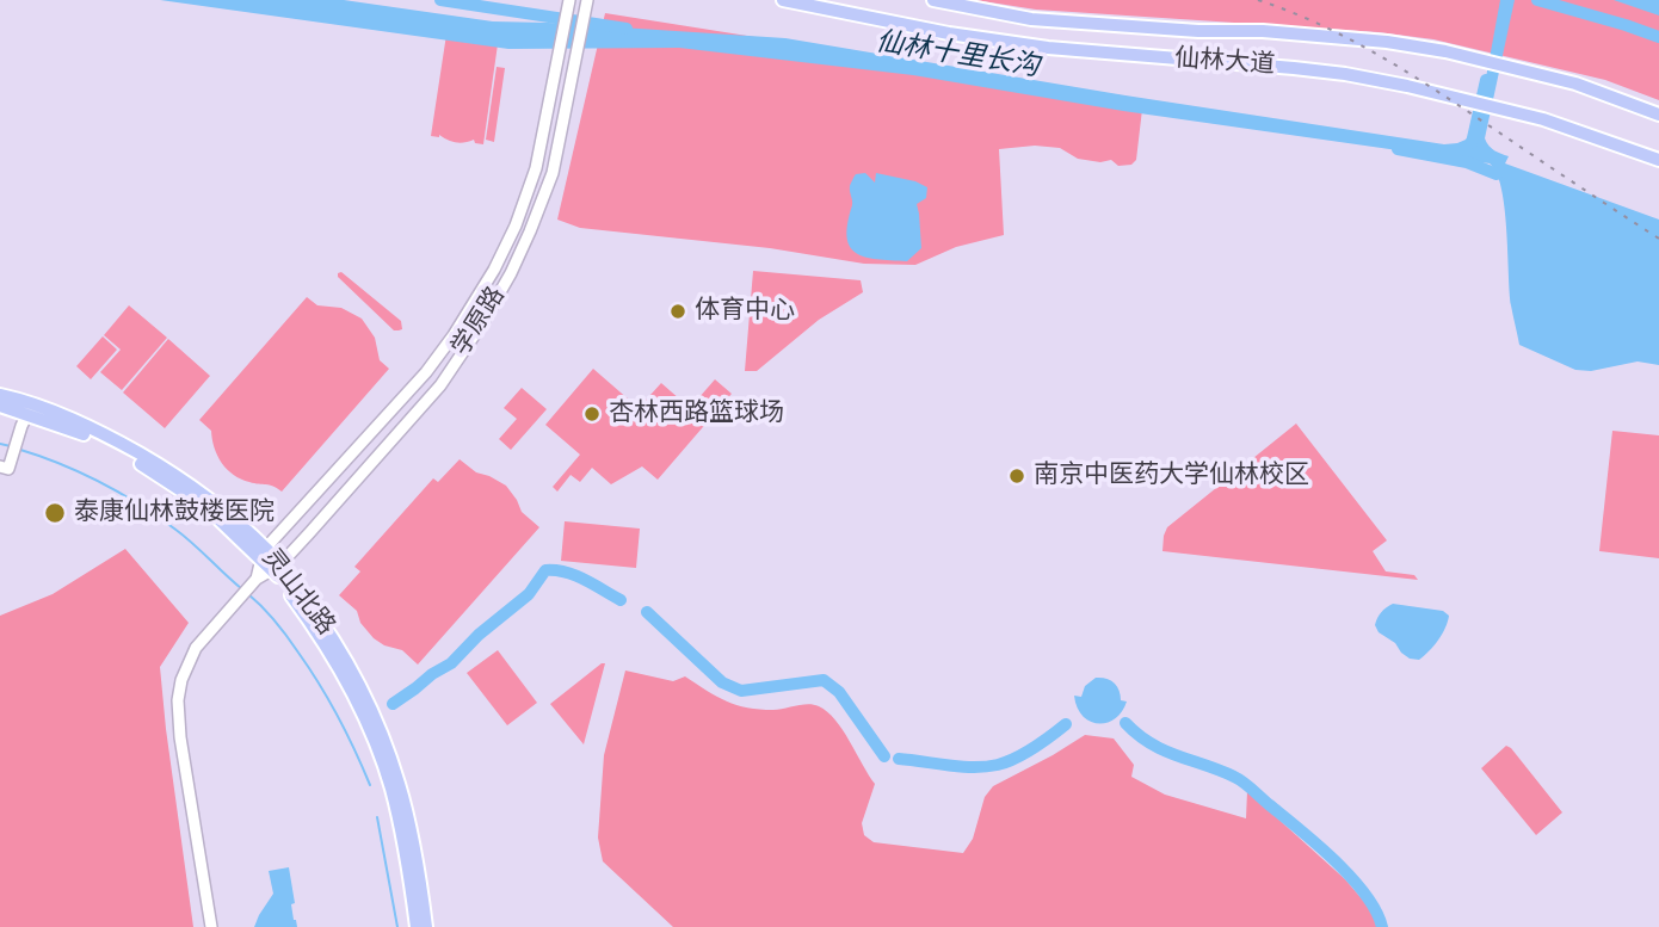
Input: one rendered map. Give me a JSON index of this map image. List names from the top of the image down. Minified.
{"streets":{"main road":["仙林大道","灵山北路"],"street":["学原路"]},"crossings":[["学原路","灵山北路"]],"water":["仙林十里长沟"],"places":["体育中心","杏林西路篮球场","南京中医药大学仙林校区","泰康仙林鼓楼医院"]}
